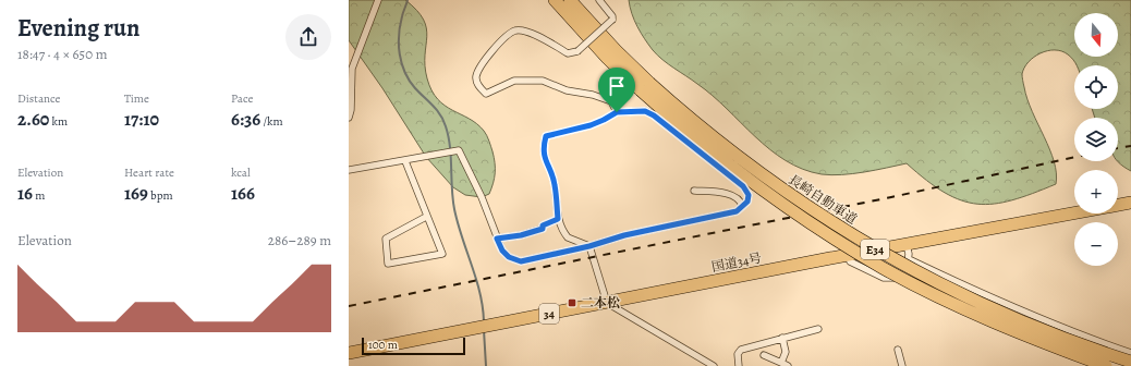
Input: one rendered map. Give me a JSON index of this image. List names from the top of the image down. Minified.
{"streets":{"highway":["長崎自動車道","E34","国道34号","34"]},"places":{"transit":["二本松"]},"scale_bar":"100 m","north":"bottom","page":{"heading":["Evening run","18:47 · 4 × 650 m"],"map_buttons":["+","−"],"stats":[["Distance","2.60 km"],["Time","17:10"],["Pace","6:36 /km"],["Elevation","16 m"],["Heart rate","169 bpm"],["kcal","166"]],"chart":["Elevation","286–289 m"],"scale":"100 m"}}
